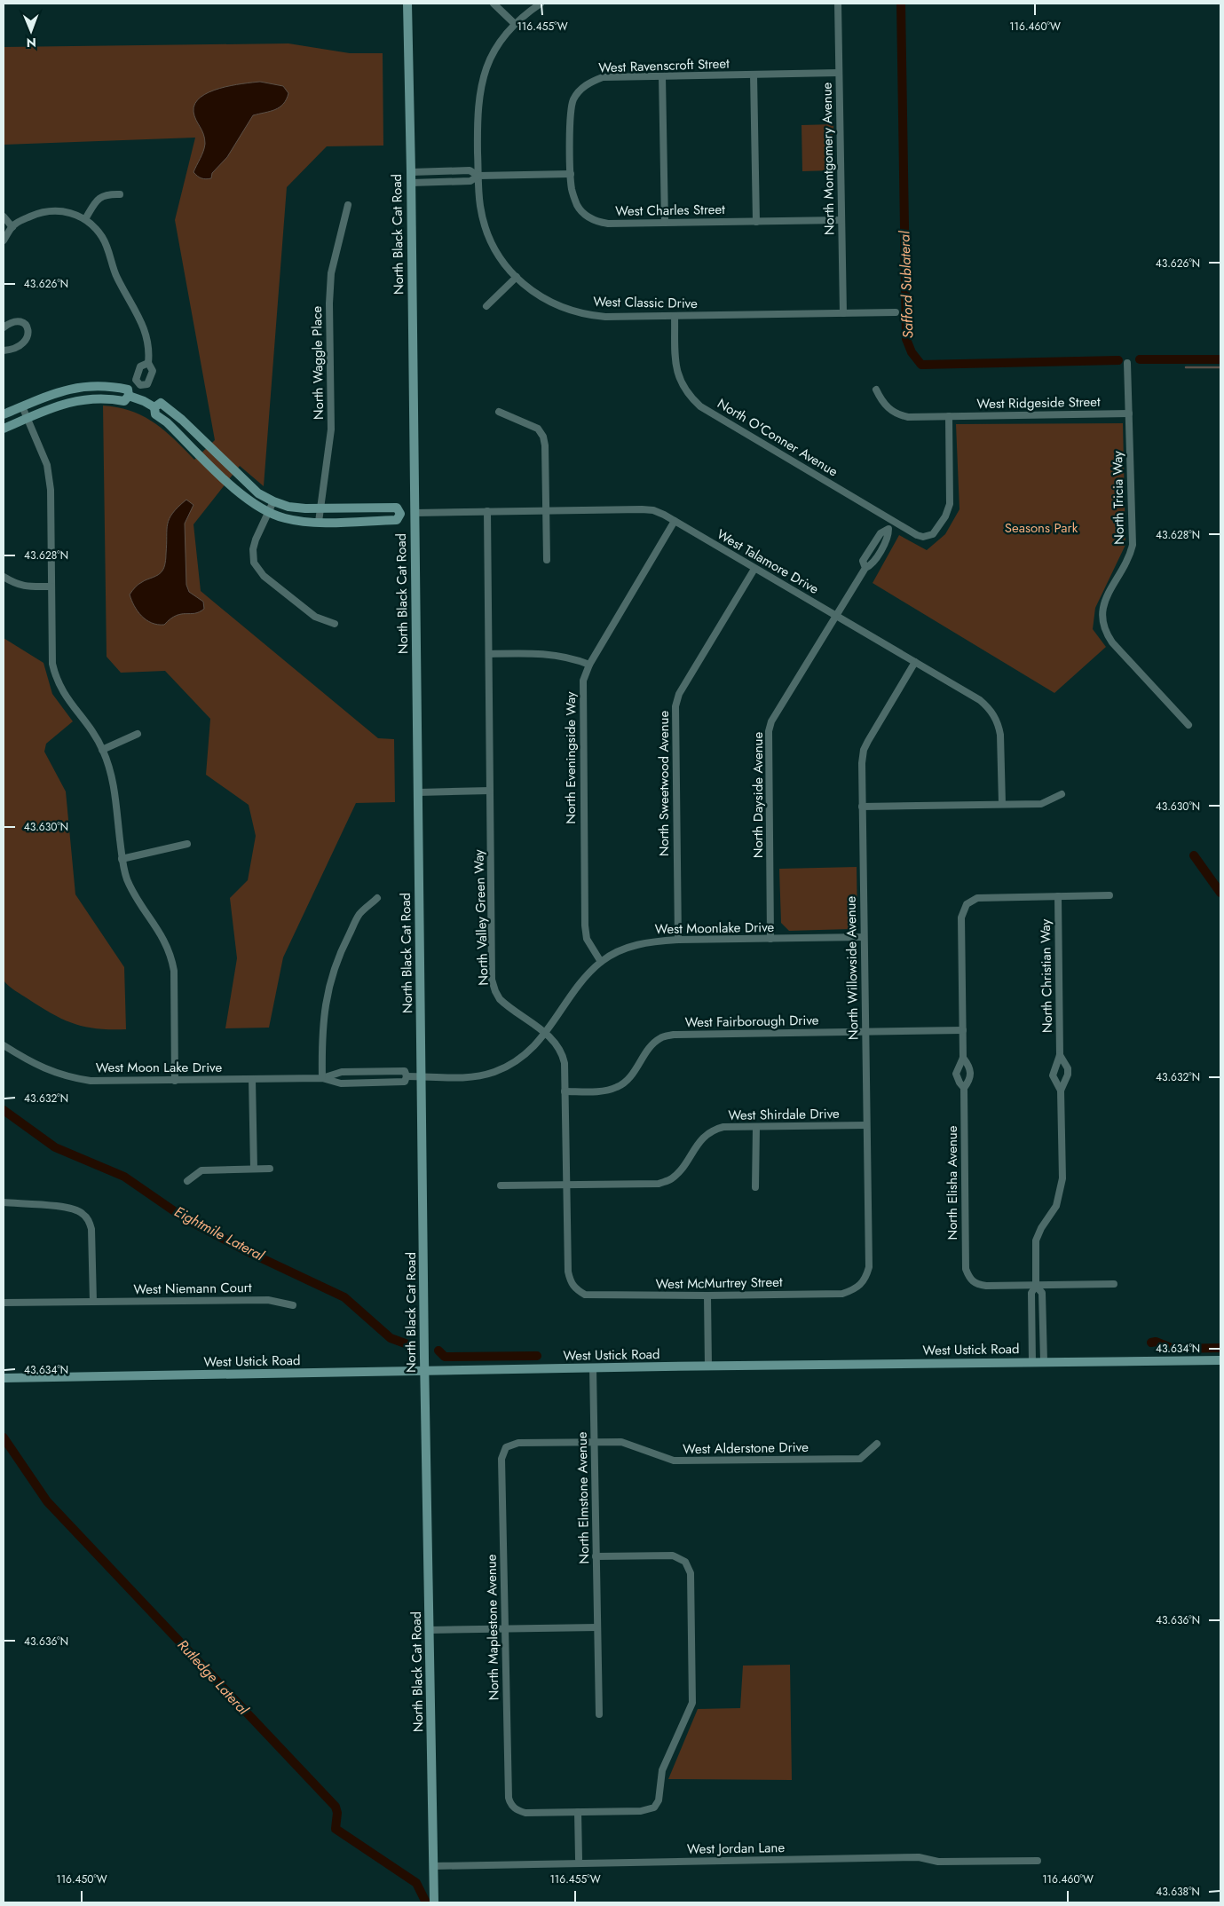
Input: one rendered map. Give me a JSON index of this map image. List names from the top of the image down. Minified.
{"streets":{"main road":["North Black Cat Road","West Ustick Road"],"street":["West Ravenscroft Street","North Montgomery Avenue","West Charles Street","West Classic Drive","North Waggle Place","West Ridgeside Street","North O'Conner Avenue","North Tricia Way","West Talamore Drive","North Eveningside Way","North Sweetwood Avenue","North Dayside Avenue","North Valley Green Way","West Moonlake Drive","North Willowside Avenue","North Christian Way","West Fairborough Drive","West Moon Lake Drive","West Shirdale Drive","North Elisha Avenue","West McMurtrey Street","West Niemann Court","West Alderstone Drive","North Elmstone Avenue","North Maplestone Avenue","West Jordan Lane"]},"crossings":[["West Ravenscroft Street","North Montgomery Avenue"],["West Ravenscroft Street","West Charles Street"],["North Montgomery Avenue","West Charles Street"],["North Montgomery Avenue","West Classic Drive"],["North Black Cat Road","West Talamore Drive"],["North Black Cat Road","West Moonlake Drive"],["North Black Cat Road","West Ustick Road"],["North Black Cat Road","West Jordan Lane"],["West Classic Drive","North O'Conner Avenue"],["West Ridgeside Street","North O'Conner Avenue"],["West Ridgeside Street","North Tricia Way"],["North O'Conner Avenue","North Dayside Avenue"],["West Talamore Drive","North Eveningside Way"],["West Talamore Drive","North Sweetwood Avenue"],["West Talamore Drive","North Dayside Avenue"],["West Talamore Drive","North Valley Green Way"],["West Talamore Drive","North Willowside Avenue"],["North Eveningside Way","West Moonlake Drive"],["North Sweetwood Avenue","West Moonlake Drive"],["North Dayside Avenue","West Moonlake Drive"],["North Valley Green Way","West Moonlake Drive"],["North Valley Green Way","West Fairborough Drive"],["North Valley Green Way","West Shirdale Drive"],["North Valley Green Way","West McMurtrey Street"],["West Moonlake Drive","North Willowside Avenue"],["West Moonlake Drive","West Moon Lake Drive"],["North Willowside Avenue","West Fairborough Drive"],["North Willowside Avenue","West Shirdale Drive"],["North Willowside Avenue","West McMurtrey Street"],["North Christian Way","North Elisha Avenue"],["North Christian Way","West Ustick Road"],["West Fairborough Drive","North Elisha Avenue"],["West Ustick Road","North Elmstone Avenue"],["West Alderstone Drive","North Elmstone Avenue"],["West Alderstone Drive","North Maplestone Avenue"]],"water":["Safford Sublateral","Eightmile Lateral","Rutledge Lateral"],"parks":["Seasons Park"],"north":"bottom","coordinates":["116.455°W","116.460°W","43.626°N","43.628°N","43.630°N","43.632°N","43.634°N","43.636°N","116.450°W","43.638°N"]}
